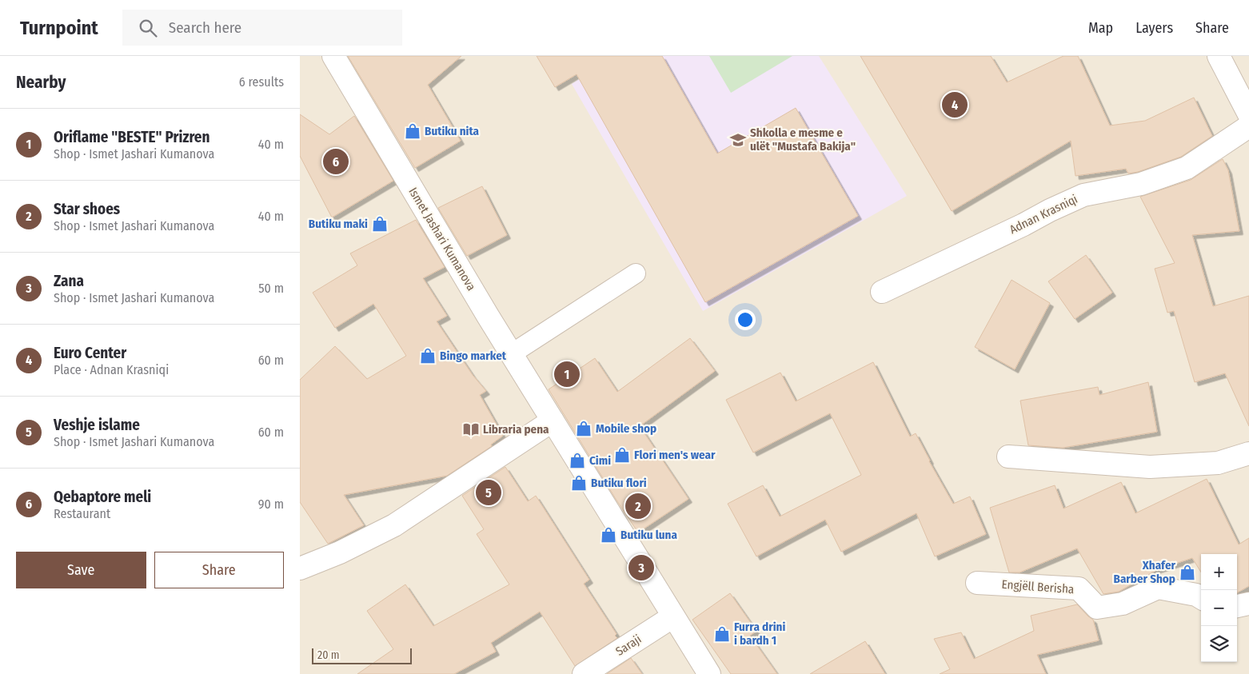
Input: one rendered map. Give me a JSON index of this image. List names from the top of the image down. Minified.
{"streets":{"street":["Adnan Krasniqi","Ismet Jashari Kumanova","Engjëll Berisha","Saraji"]},"crossings":[["Ismet Jashari Kumanova","Saraji"]],"places":{"shop":["Butiku nita","Butiku maki","Bingo market","Mobile shop","Flori men's wear","Cimi","Butiku flori","Butiku luna","Xhafer Barber Shop","Furra drini i bardh 1"],"school or university":["Shkolla e mesme e ulët \"Mustafa Bakija\""],"library":["Libraria pena"]},"scale_bar":"20 m","page":{"header":"Turnpoint","search":"Search here","nav":["Map","Layers","Share"],"heading":["Nearby","6 results"],"pins":["4","6","1","5","2","3"],"list":[{"mark":"1","name":"Oriflame \"BESTE\" Prizren","note":"Shop · Ismet Jashari Kumanova","value":"40 m"},{"mark":"2","name":"Star shoes","note":"Shop · Ismet Jashari Kumanova","value":"40 m"},{"mark":"3","name":"Zana","note":"Shop · Ismet Jashari Kumanova","value":"50 m"},{"mark":"4","name":"Euro Center","note":"Place · Adnan Krasniqi","value":"60 m"},{"mark":"5","name":"Veshje islame","note":"Shop · Ismet Jashari Kumanova","value":"60 m"},{"mark":"6","name":"Qebaptore meli","note":"Restaurant","value":"90 m"}],"buttons":["Save","Share"],"map_buttons":["+","−"],"scale":"20 m"}}
